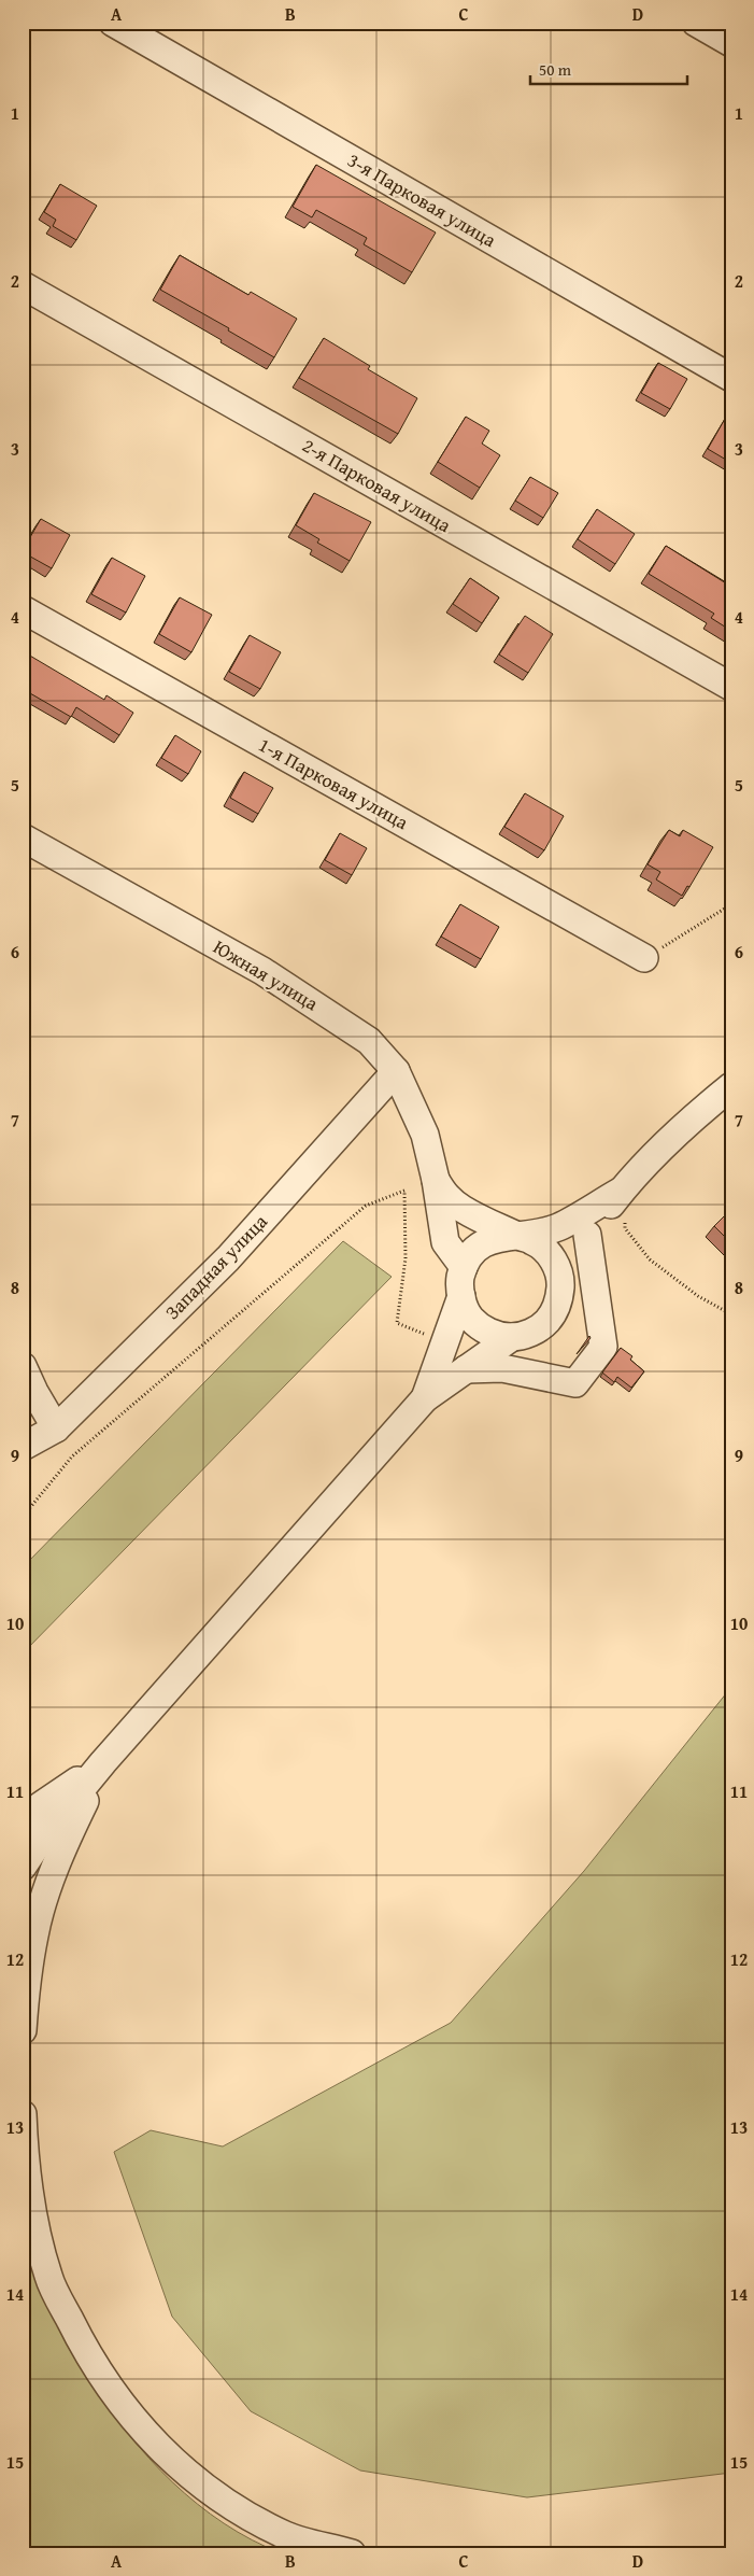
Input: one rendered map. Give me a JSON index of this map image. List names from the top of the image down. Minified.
{"streets":{"street":["3-я Парковая улица","2-я Парковая улица","1-я Парковая улица","Южная улица","Западная улица"]},"crossings":[["Южная улица","Западная улица"]],"scale_bar":"50 m","grid":{"columns":["A","B","C","D"],"rows":["1","2","3","4","5","6","7","8","9","10","11","12","13","14","15"]}}
